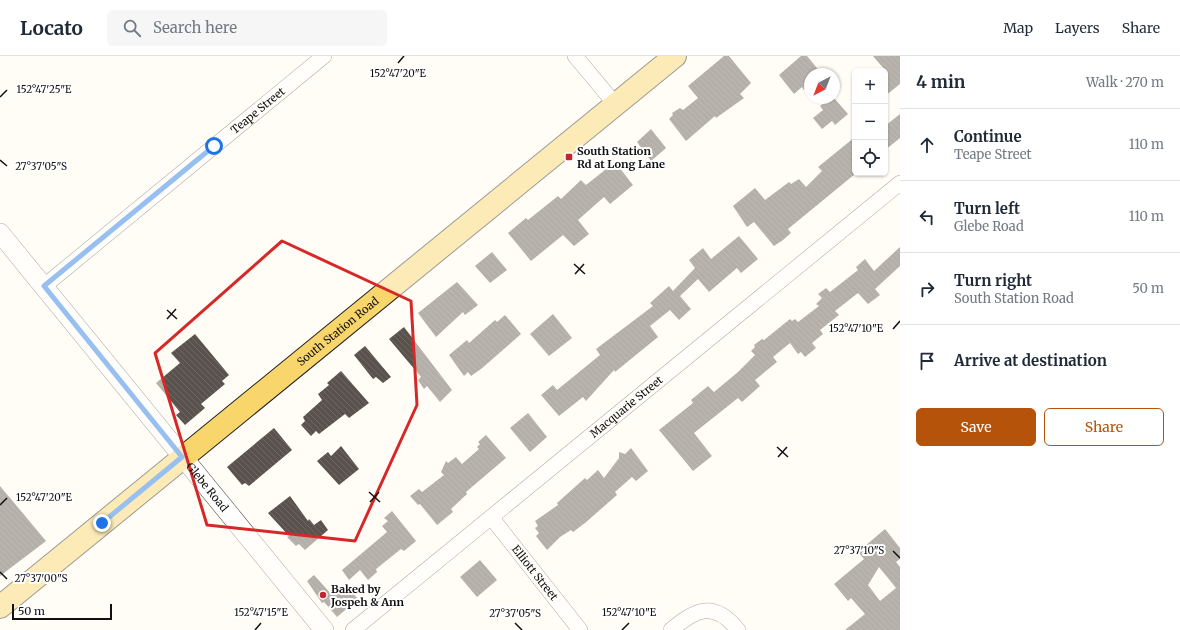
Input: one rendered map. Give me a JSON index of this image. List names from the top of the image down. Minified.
{"streets":{"main road":["South Station Road"],"street":["Teape Street","Macquarie Street","Glebe Road","Elliott Street"]},"crossings":[["Teape Street","Glebe Road"],["South Station Road","Glebe Road"],["Macquarie Street","Elliott Street"]],"places":{"transit":["South Station Rd at Long Lane"],"other":["Baked by Jospeh & Ann"]},"scale_bar":"50 m","north":"bottom left","page":{"header":"Locato","search":"Search here","nav":["Map","Layers","Share"],"heading":["4 min","Walk · 270 m"],"map_buttons":["+","−"],"list":[["Continue","Teape Street","110 m"],["Turn left","Glebe Road","110 m"],["Turn right","South Station Road","50 m"],"Arrive at destination"],"buttons":["Save","Share"],"scale":"50 m"},"coordinates":["152°47'20\"E","152°47'25\"E","27°37'05\"S","152°47'10\"E","27°37'10\"S","27°37'00\"S","152°47'15\"E"]}
